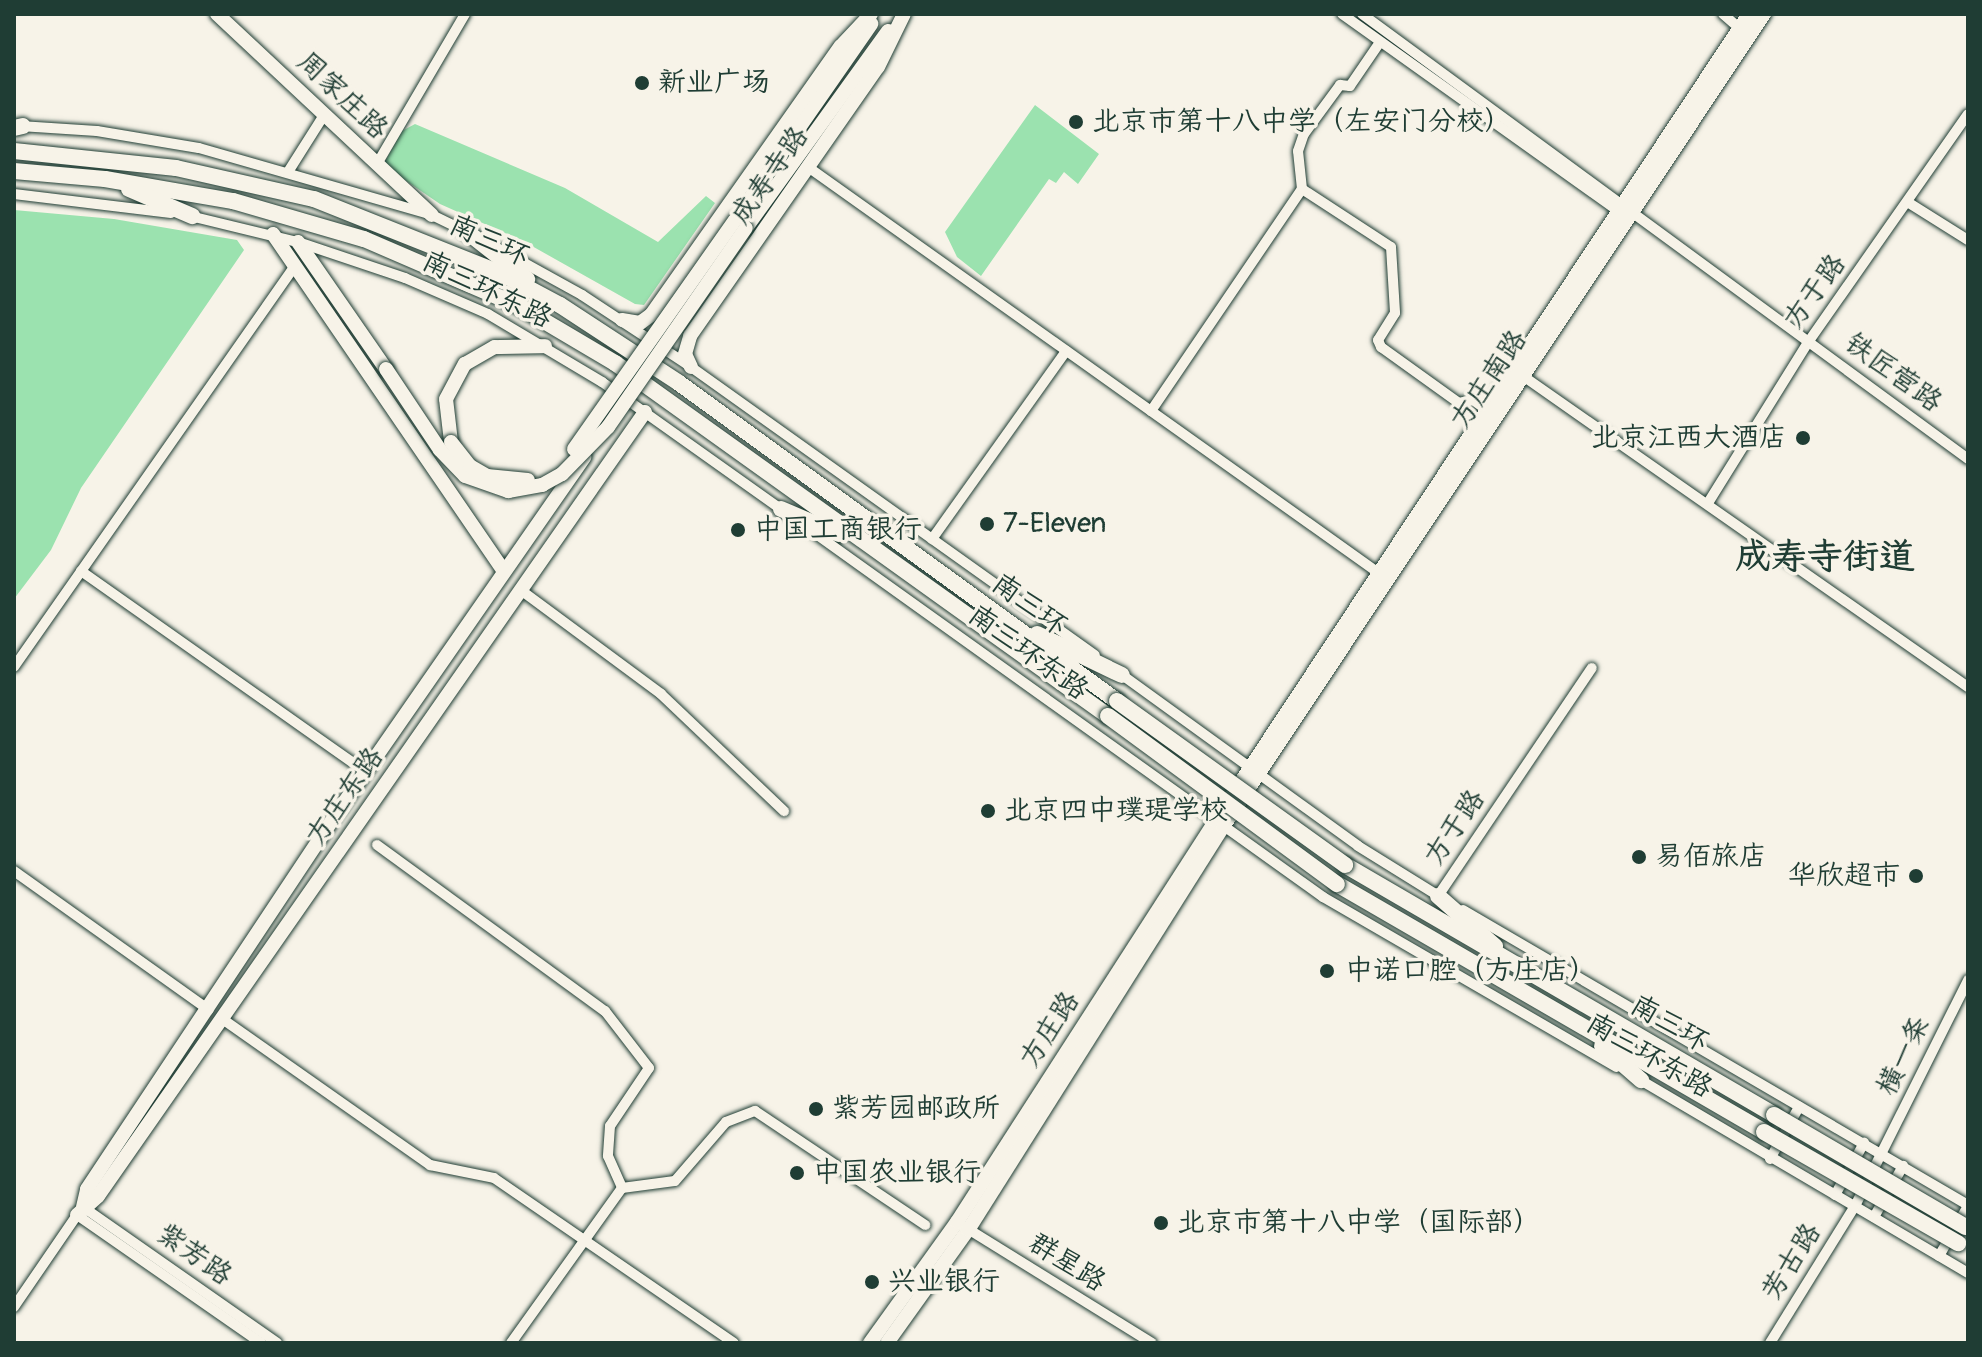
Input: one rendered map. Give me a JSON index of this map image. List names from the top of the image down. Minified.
{"streets":{"highway":["南三环"],"main road":["周家庄路","成寿寺路","方庄南路","方庄东路","方庄路"],"street":["南三环东路","方于路","铁匠营路","横一条","紫芳路","芳古路","群星路"]},"crossings":[["周家庄路","南三环东路"],["成寿寺路","南三环东路"],["南三环东路","方于路"],["南三环东路","方庄南路"],["南三环东路","方庄东路"],["南三环东路","方庄路"],["南三环东路","横一条"],["南三环东路","芳古路"],["方于路","铁匠营路"],["铁匠营路","方庄南路"],["方庄南路","方庄路"],["方庄路","群星路"],["横一条","芳古路"]],"districts":["成寿寺街道"],"places":["新业广场","北京市第十八中学（左安门分校）","北京江西大酒店","7-Eleven","中国工商银行","北京四中璞瑅学校","易佰旅店","华欣超市","中诺口腔（方庄店）","紫芳园邮政所","中国农业银行","北京市第十八中学（国际部）","兴业银行"]}
